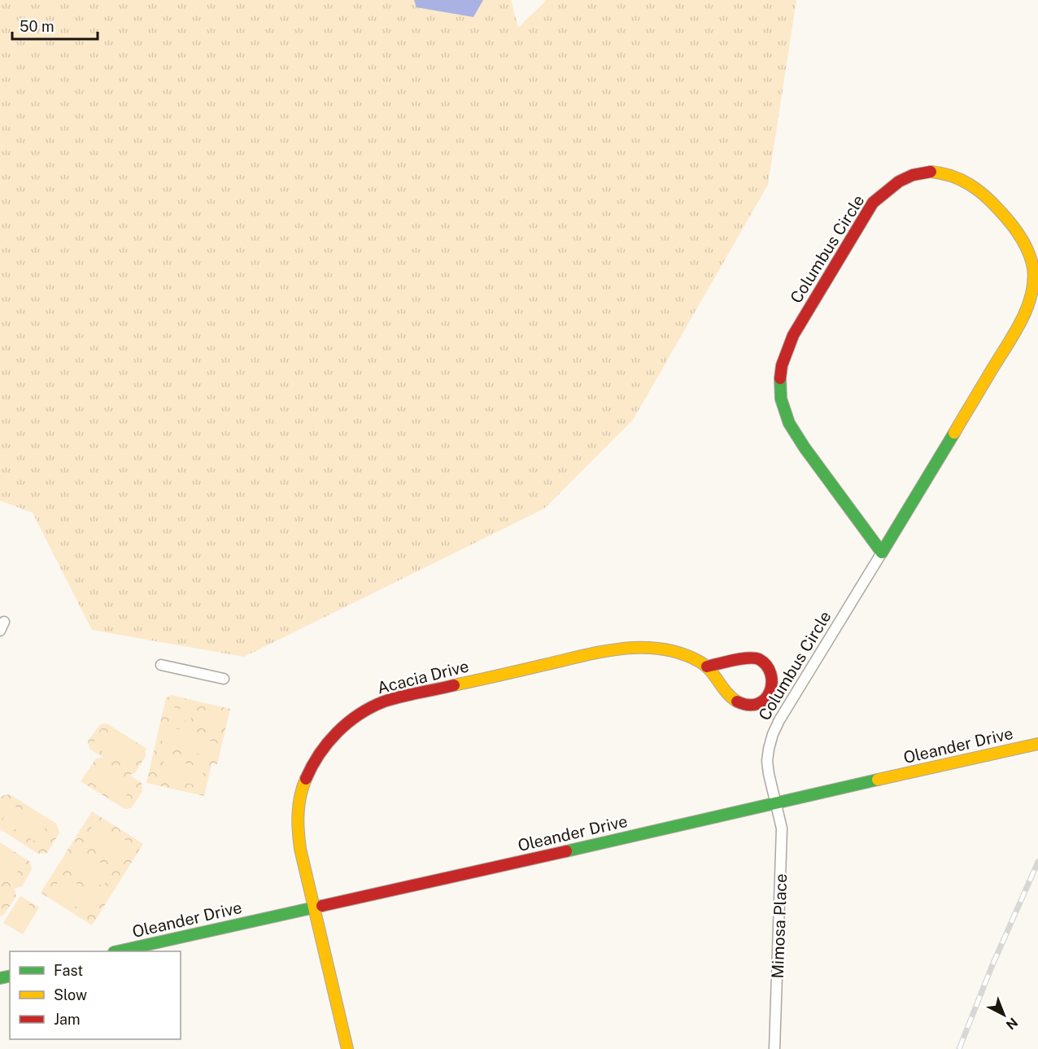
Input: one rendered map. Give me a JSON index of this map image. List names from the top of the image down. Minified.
{"streets":{"street":["Columbus Circle","Acacia Drive","Oleander Drive","Mimosa Place"]},"crossings":[["Columbus Circle","Oleander Drive"],["Columbus Circle","Mimosa Place"],["Acacia Drive","Oleander Drive"],["Oleander Drive","Mimosa Place"]],"legend":["Fast","Slow","Jam"],"scale_bar":"50 m","north":"bottom right"}
